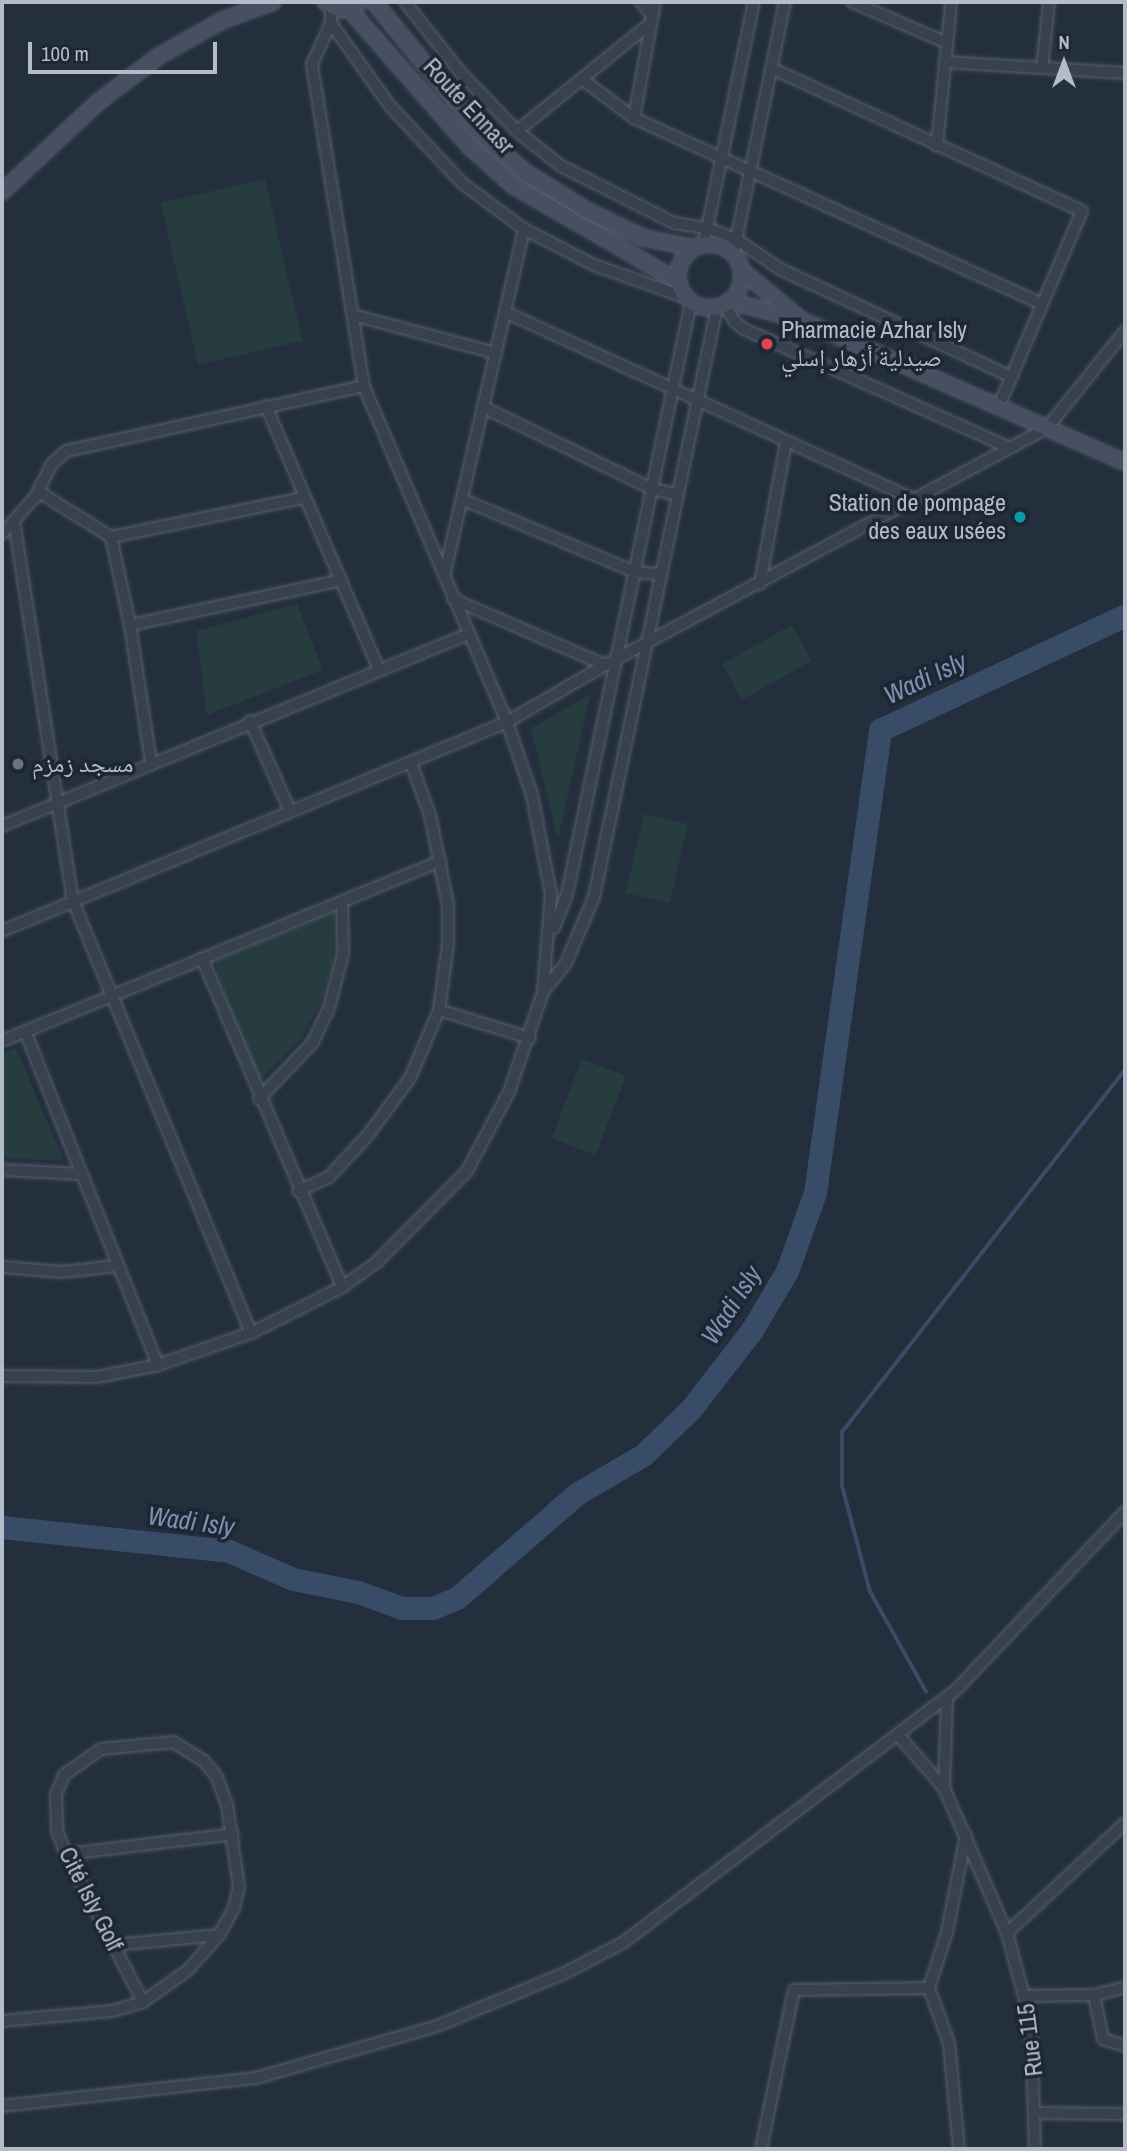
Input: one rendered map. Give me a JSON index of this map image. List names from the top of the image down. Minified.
{"streets":{"main road":["Route Ennasr"],"street":["Cité Isly Golf","Rue 115"]},"water":["Wadi Isly"],"places":["Pharmacie Azhar Isly صيدلية أزهار إسلي","Station de pompage des eaux usées","مسجد زمزم"],"scale_bar":"100 m","north":"top"}
